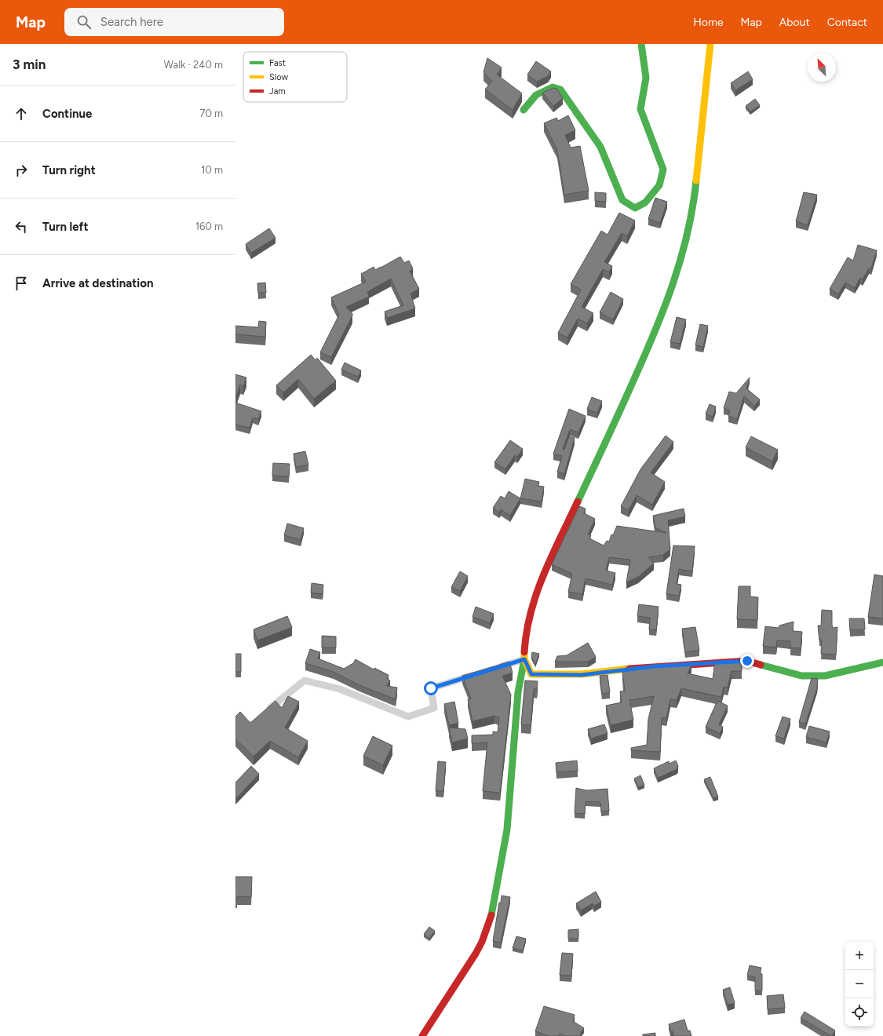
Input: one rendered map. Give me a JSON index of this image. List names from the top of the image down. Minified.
{"legend":["Fast","Slow","Jam"],"north":"top left","page":{"header":"Map","search":"Search here","nav":["Home","Map","About","Contact"],"heading":["3 min","Walk · 240 m"],"list":[["Continue","70 m"],["Turn right","10 m"],["Turn left","160 m"],"Arrive at destination"],"map_buttons":["+","−"]}}
